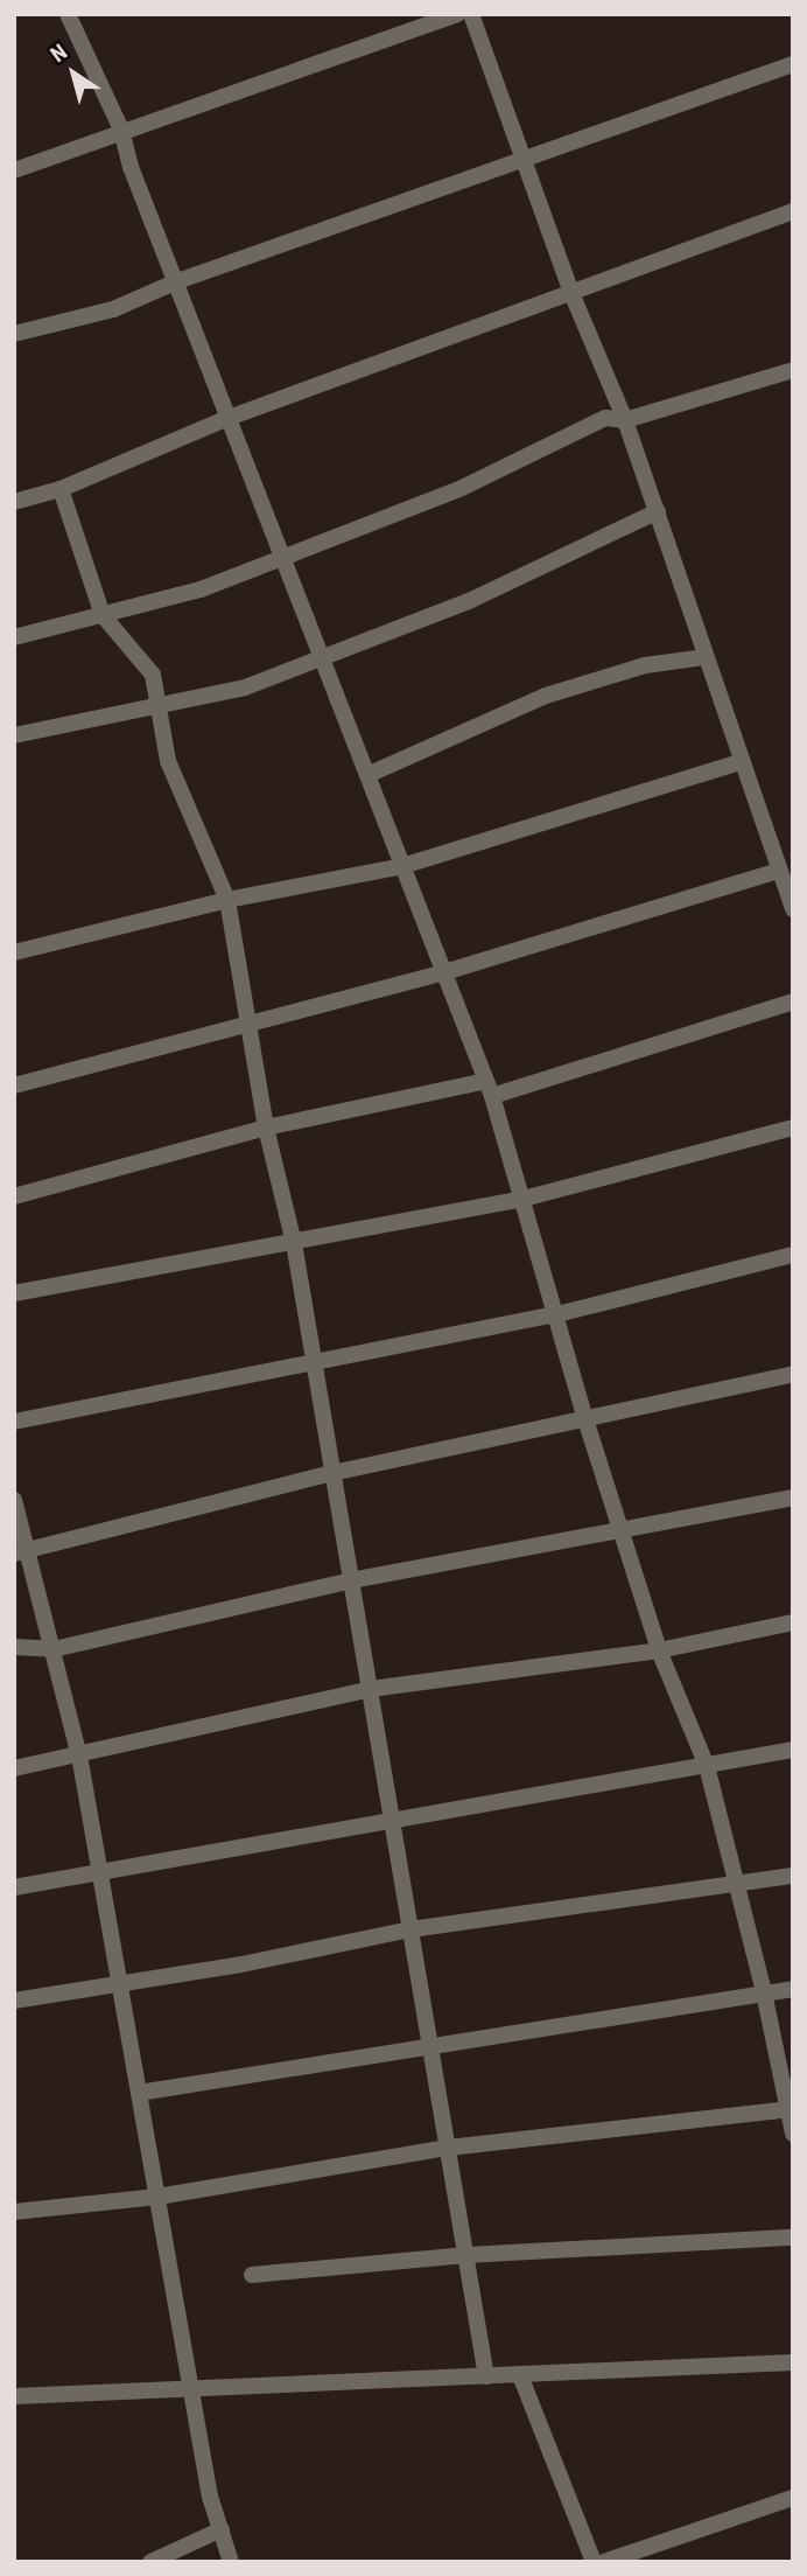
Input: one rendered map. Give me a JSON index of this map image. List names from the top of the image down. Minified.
{"north":"top left"}
